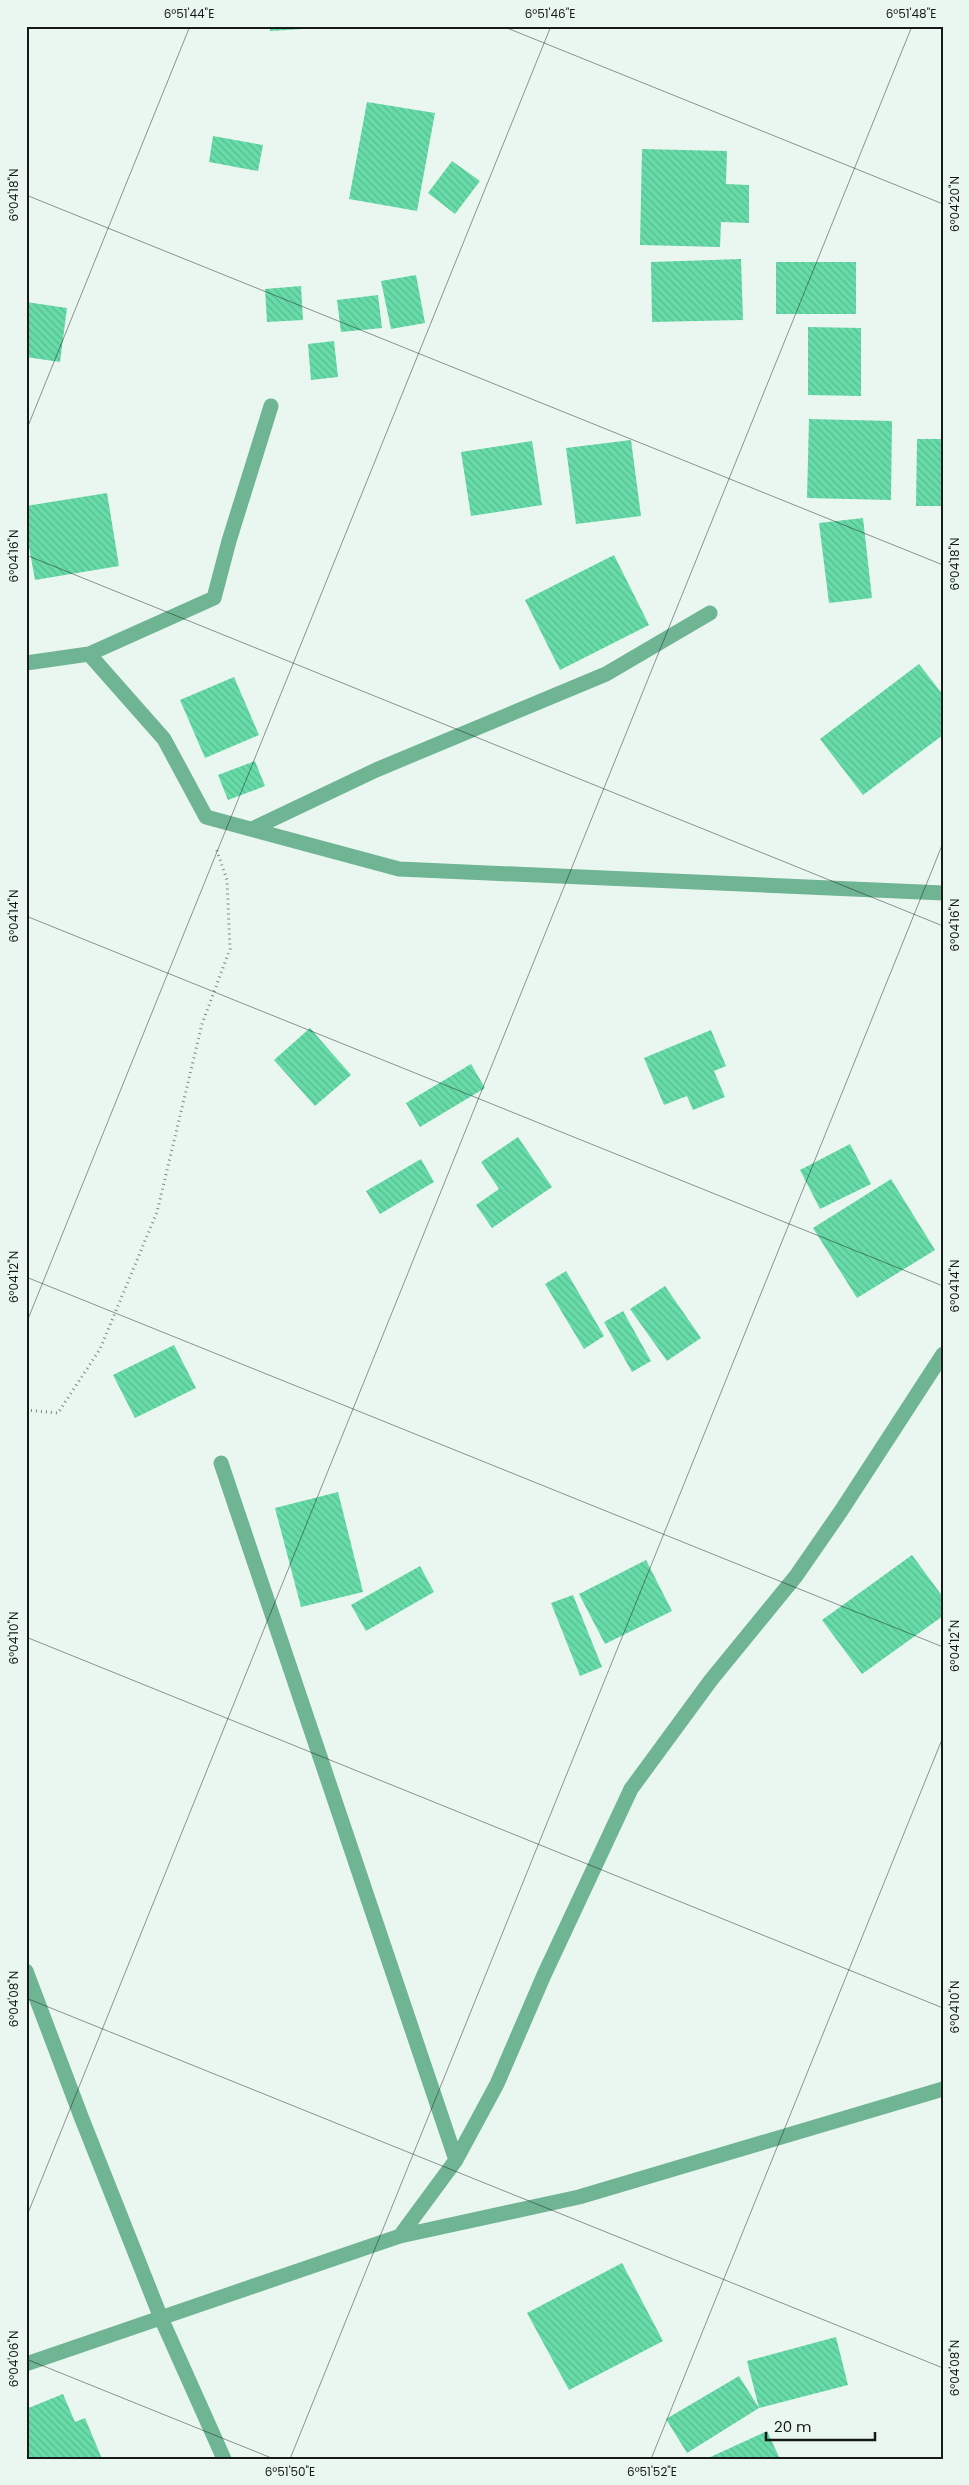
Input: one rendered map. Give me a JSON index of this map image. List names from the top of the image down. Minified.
{"scale_bar":"20 m","coordinates":["6°51'44\"E","6°51'46\"E","6°51'48\"E","6°04'18\"N","6°04'20\"N","6°04'16\"N","6°04'14\"N","6°04'12\"N","6°04'10\"N","6°04'08\"N","6°04'06\"N","6°51'50\"E","6°51'52\"E"]}
